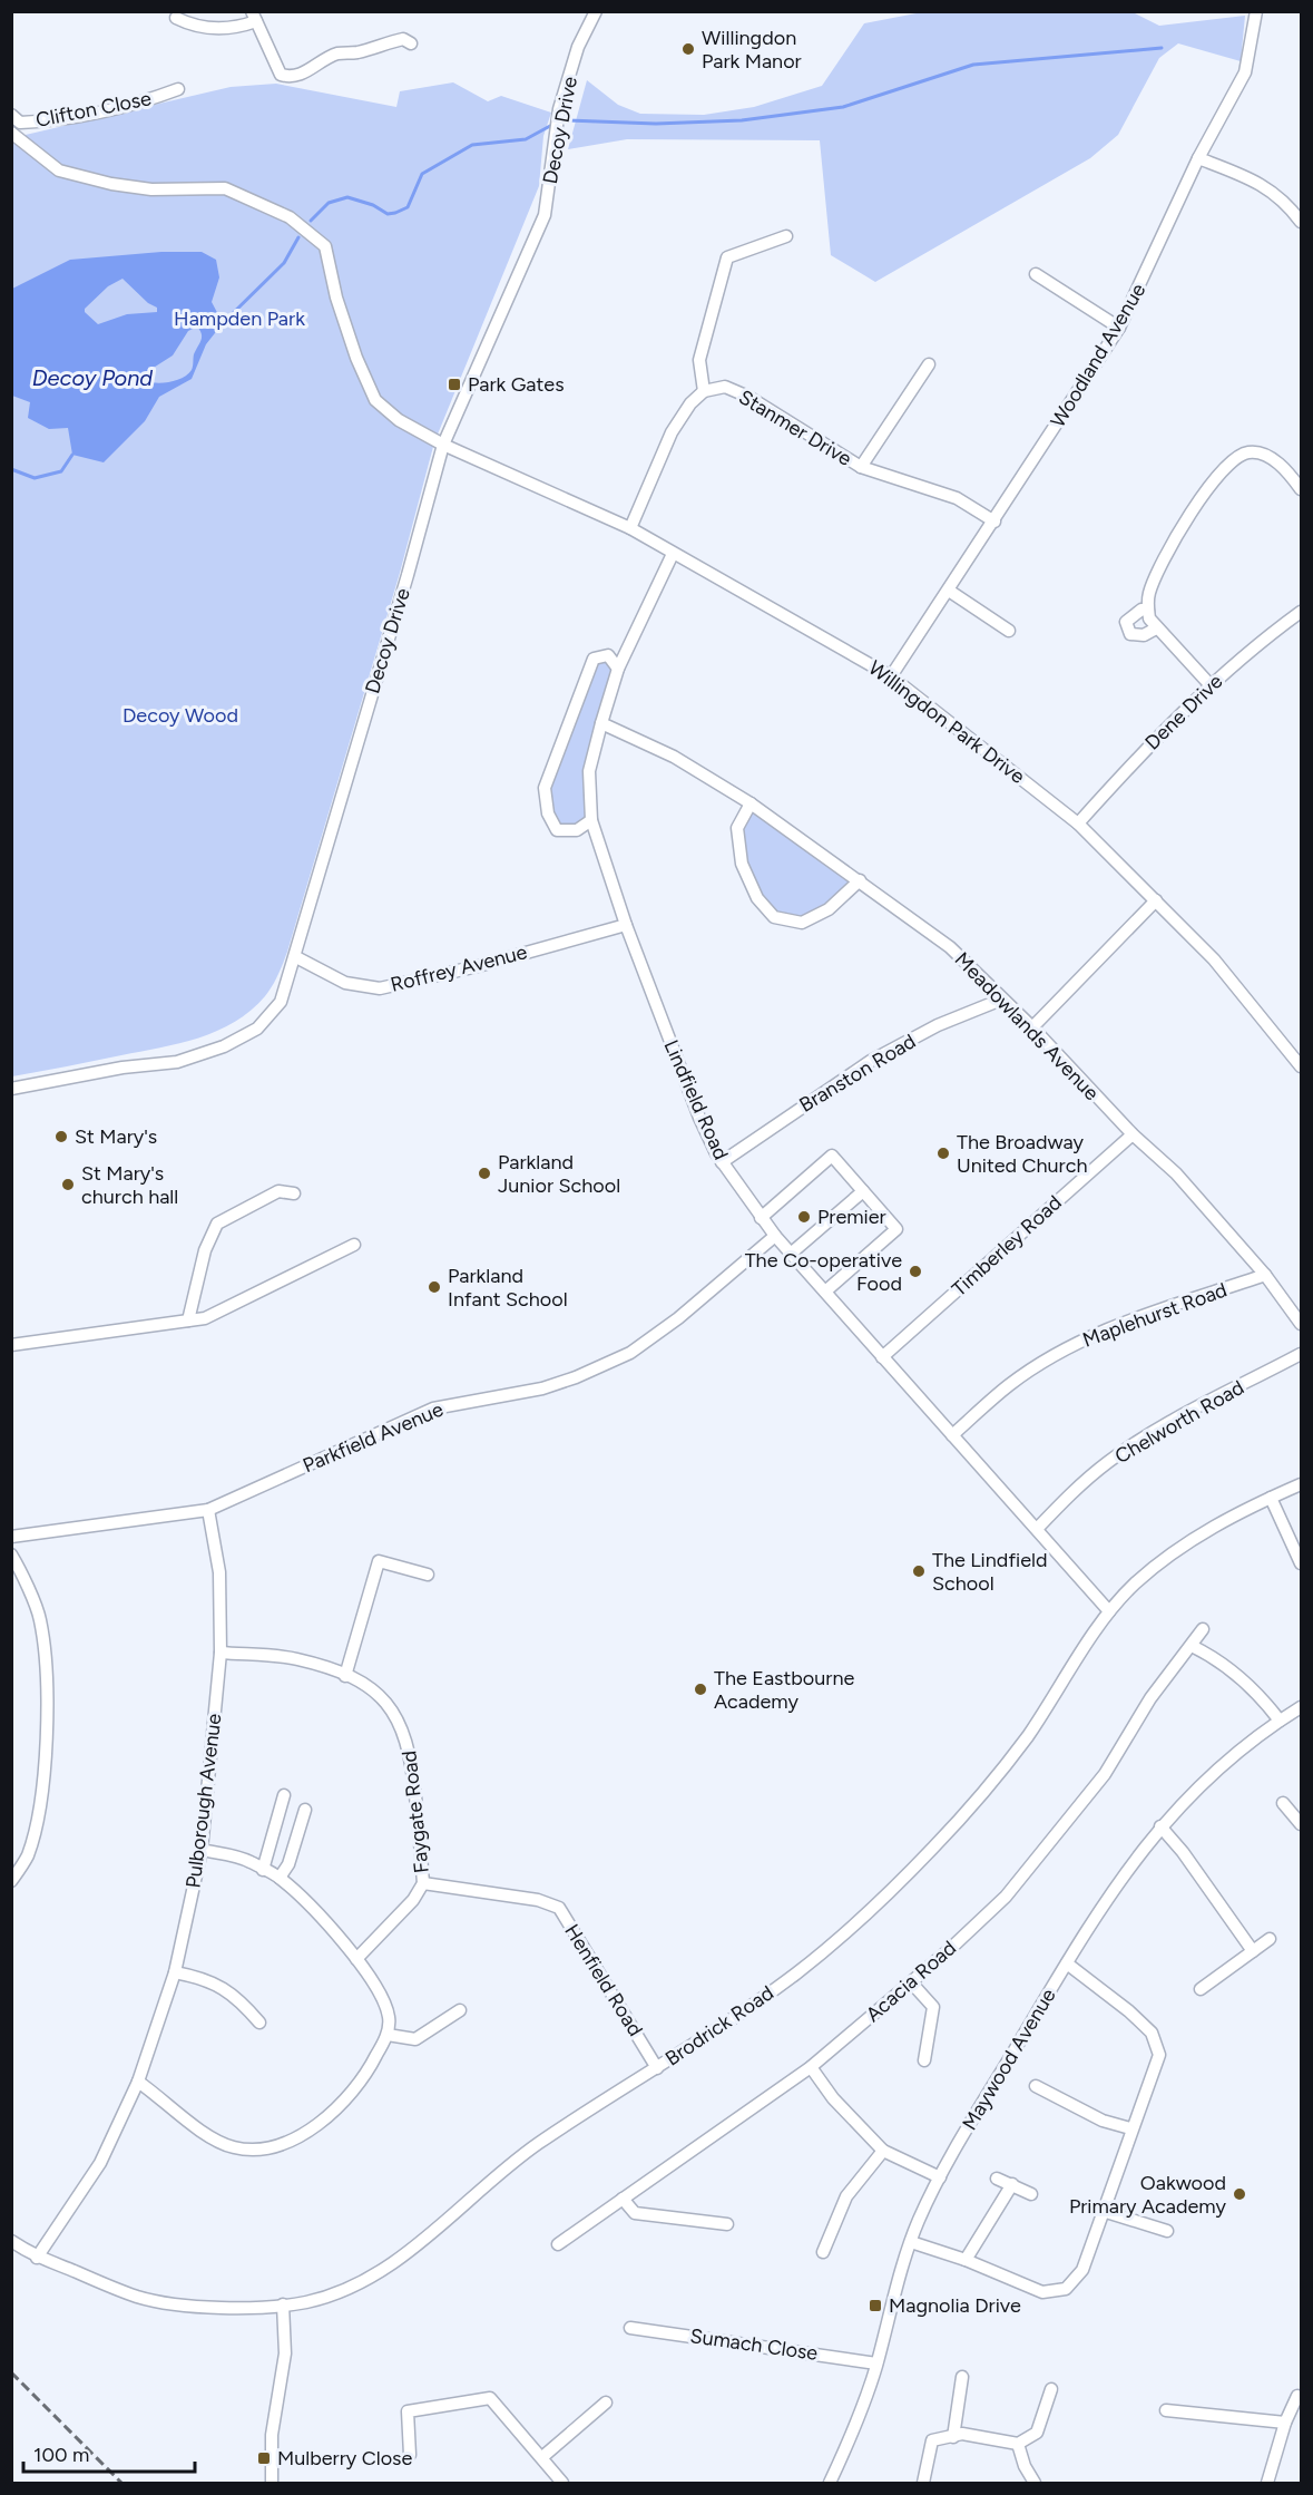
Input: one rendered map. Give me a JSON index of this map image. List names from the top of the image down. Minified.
{"streets":{"street":["Clifton Close","Decoy Drive","Woodland Avenue","Stanmer Drive","Dene Drive","Willingdon Park Drive","Roffrey Avenue","Meadowlands Avenue","Branston Road","Lindfield Road","Timberley Road","Maplehurst Road","Chelworth Road","Parkfield Avenue","Pulborough Avenue","Faygate Road","Henfield Road","Acacia Road","Brodrick Road","Maywood Avenue","Sumach Close"]},"crossings":[["Decoy Drive","Willingdon Park Drive"],["Decoy Drive","Roffrey Avenue"],["Woodland Avenue","Stanmer Drive"],["Woodland Avenue","Willingdon Park Drive"],["Dene Drive","Willingdon Park Drive"],["Willingdon Park Drive","Lindfield Road"],["Roffrey Avenue","Lindfield Road"],["Meadowlands Avenue","Branston Road"],["Meadowlands Avenue","Lindfield Road"],["Meadowlands Avenue","Timberley Road"],["Meadowlands Avenue","Maplehurst Road"],["Branston Road","Lindfield Road"],["Lindfield Road","Timberley Road"],["Lindfield Road","Maplehurst Road"],["Lindfield Road","Chelworth Road"],["Lindfield Road","Parkfield Avenue"],["Lindfield Road","Brodrick Road"],["Parkfield Avenue","Pulborough Avenue"],["Pulborough Avenue","Faygate Road"],["Pulborough Avenue","Brodrick Road"],["Faygate Road","Henfield Road"],["Henfield Road","Brodrick Road"],["Maywood Avenue","Sumach Close"]],"water":["Decoy Pond"],"parks":["Hampden Park","Decoy Wood"],"places":{"other":["Willingdon Park Manor","St Mary's","The Broadway United Church","Parkland Junior School","St Mary's church hall","Premier","The Co-operative Food","Parkland Infant School","The Lindfield School","The Eastbourne Academy","Oakwood Primary Academy"],"transit":["Park Gates","Magnolia Drive","Mulberry Close"]},"scale_bar":"100 m"}
